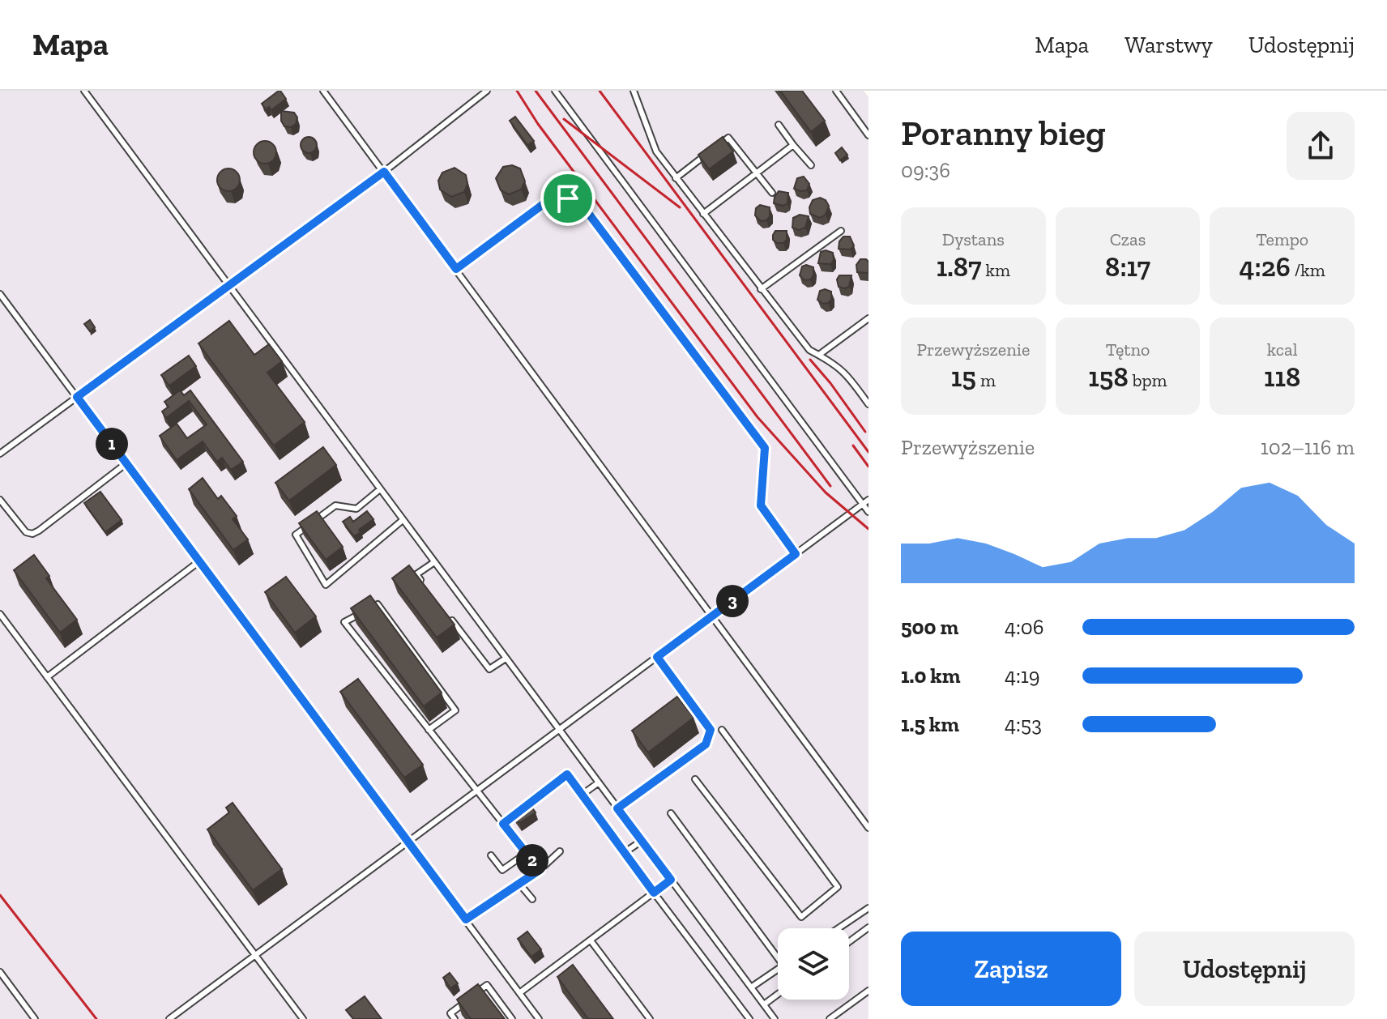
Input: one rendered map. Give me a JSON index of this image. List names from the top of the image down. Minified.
{"page":{"header":"Mapa","nav":["Mapa","Warstwy","Udostępnij"],"heading":["Poranny bieg","09:36"],"stats":[["Dystans","1.87 km"],["Czas","8:17"],["Tempo","4:26 /km"],["Przewyższenie","15 m"],["Tętno","158 bpm"],["kcal","118"]],"chart":["Przewyższenie","102–116 m"],"pins":["1","3","2"],"list":[{"name":"500 m","note":"4:06"},{"name":"1.0 km","note":"4:19"},{"name":"1.5 km","note":"4:53"}],"buttons":["Zapisz","Udostępnij"]}}
